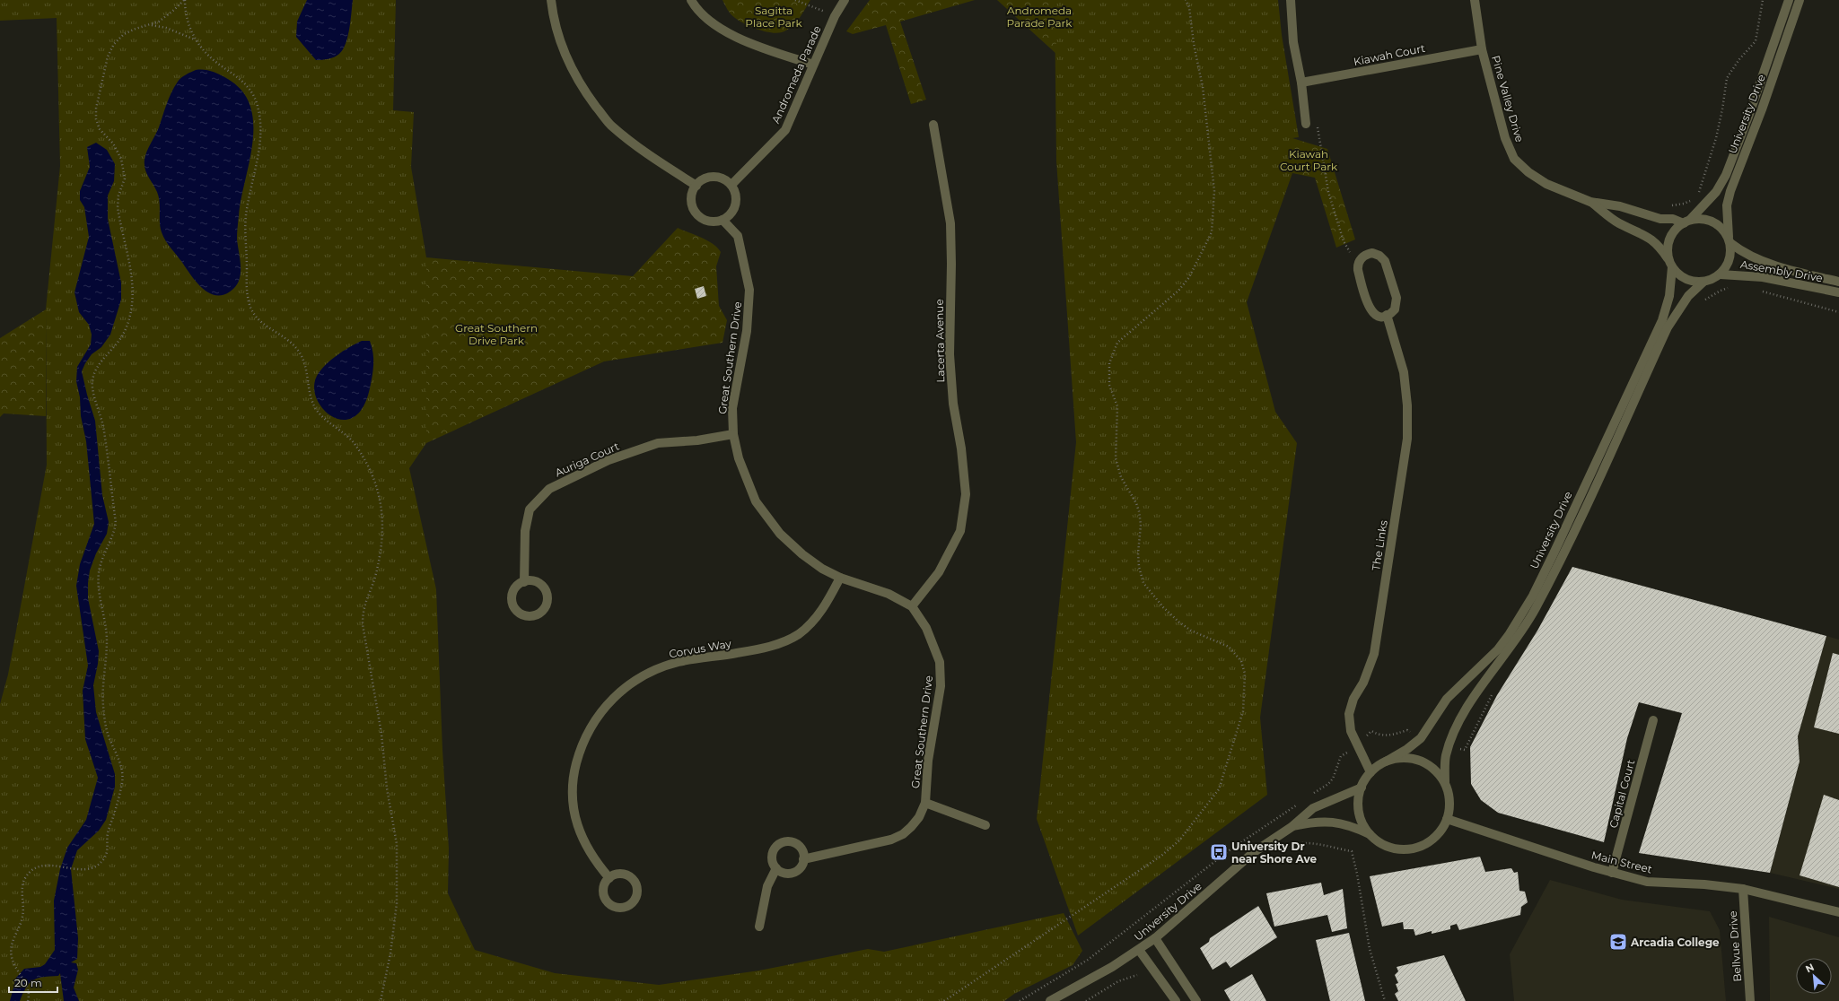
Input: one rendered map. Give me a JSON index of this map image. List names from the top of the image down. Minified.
{"streets":{"street":["Kiawah Court","Andromeda Parade","Pine Valley Drive","University Drive","Assembly Drive","Lacerta Avenue","Great Southern Drive","Auriga Court","The Links","Corvus Way","Capital Court","Main Street","Bellvue Drive"]},"crossings":[["Kiawah Court","Pine Valley Drive"],["Andromeda Parade","Great Southern Drive"],["Pine Valley Drive","University Drive"],["Pine Valley Drive","Assembly Drive"],["University Drive","Assembly Drive"],["University Drive","The Links"],["University Drive","Main Street"],["Lacerta Avenue","Great Southern Drive"],["Great Southern Drive","Auriga Court"],["Great Southern Drive","Corvus Way"],["The Links","Main Street"],["Capital Court","Main Street"],["Main Street","Bellvue Drive"]],"parks":["Sagitta Place Park","Andromeda Parade Park","Kiawah Court Park","Great Southern Drive Park"],"places":{"bus stop":["University Dr near Shore Ave"],"school or university":["Arcadia College"]},"scale_bar":"20 m","north":"top left"}
